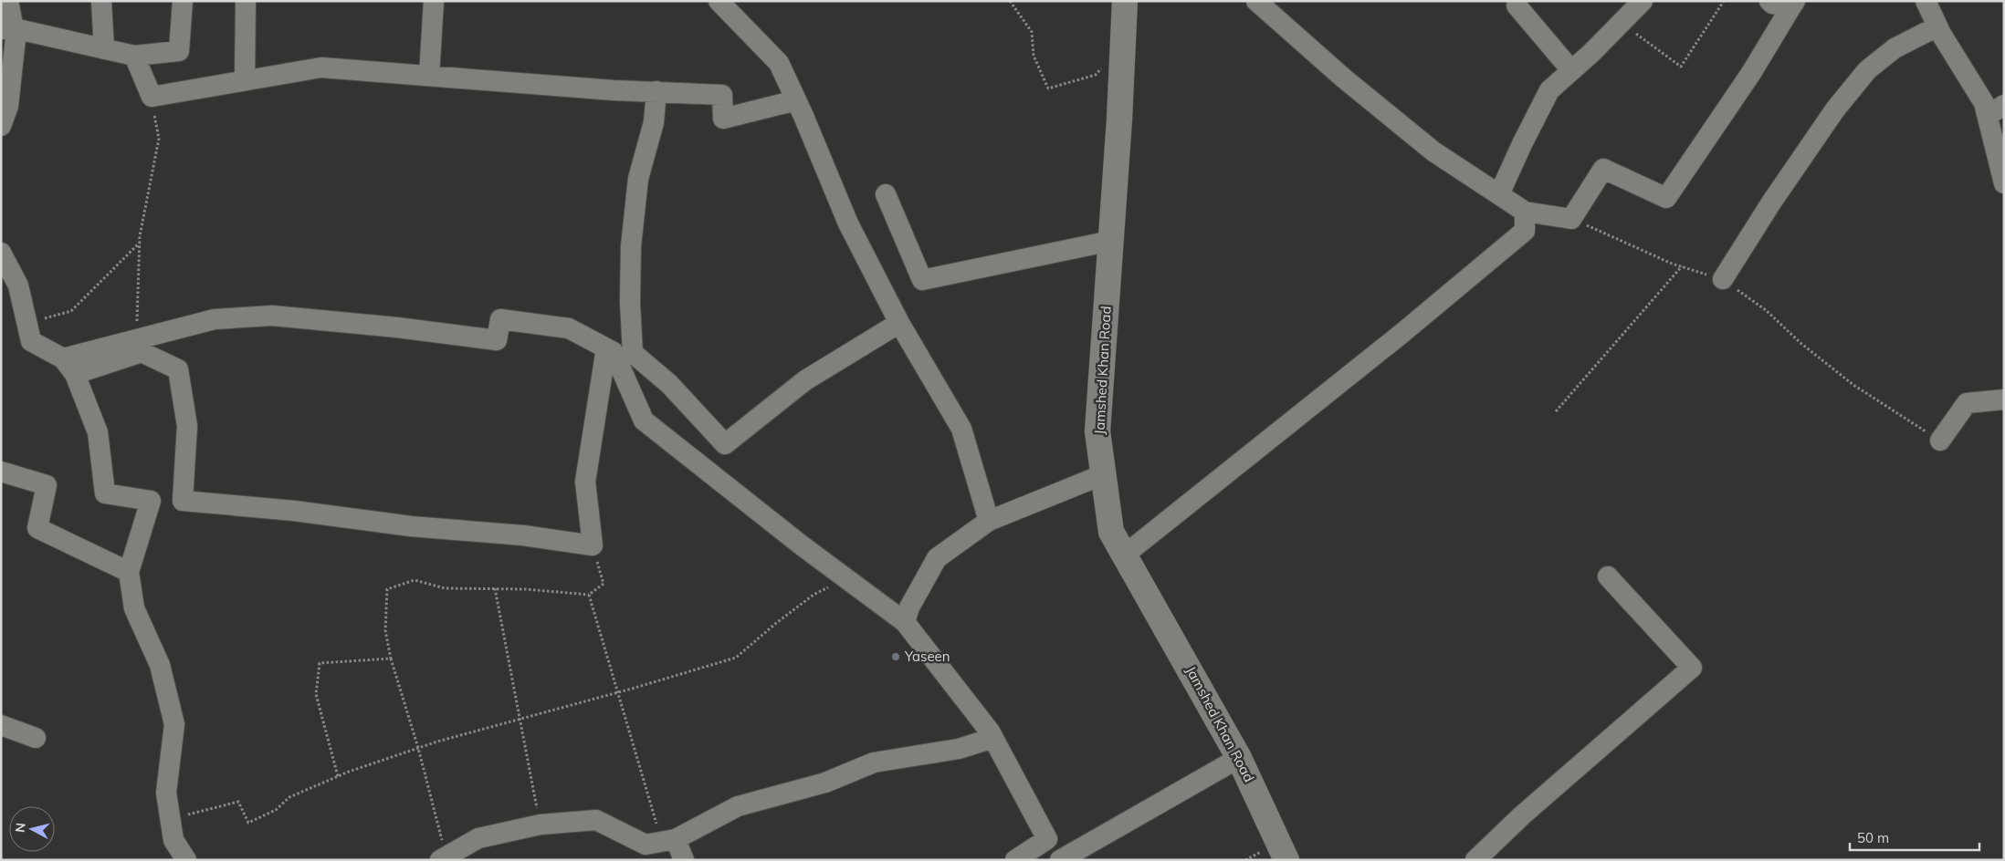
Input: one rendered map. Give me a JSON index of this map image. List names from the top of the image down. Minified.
{"streets":{"street":["Jamshed Khan Road"]},"places":["Yaseen"],"scale_bar":"50 m","north":"left"}
